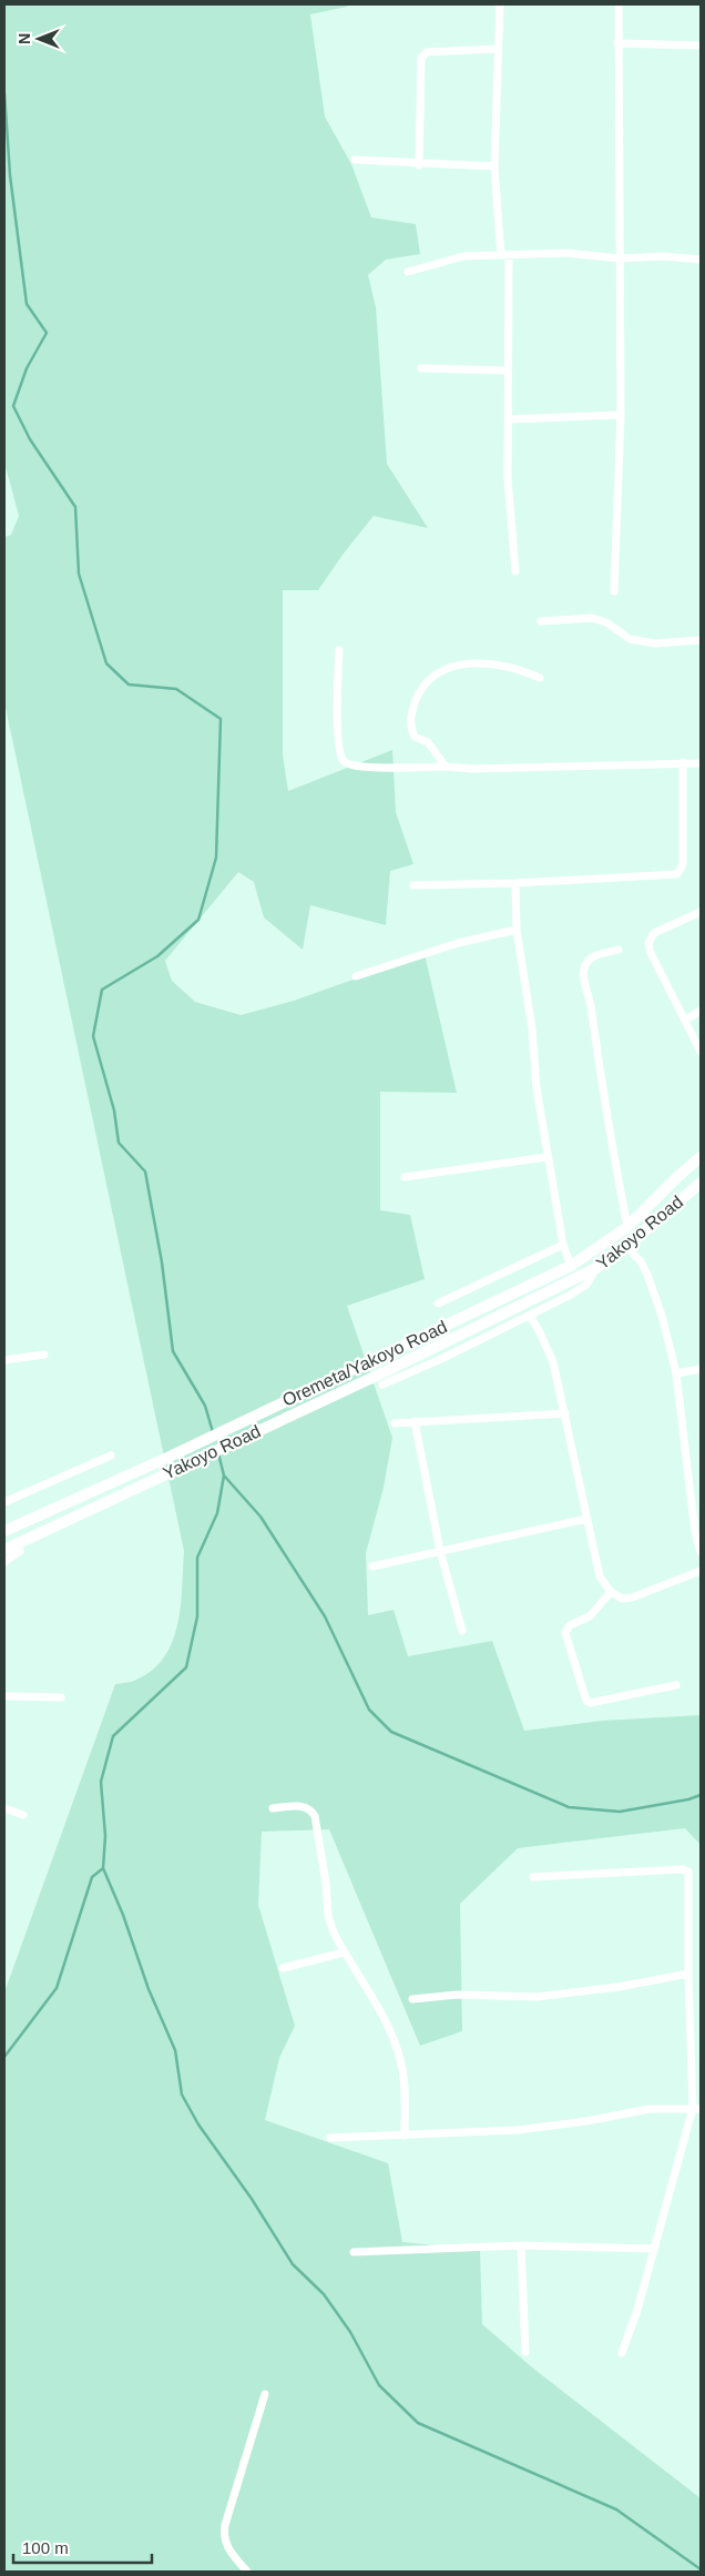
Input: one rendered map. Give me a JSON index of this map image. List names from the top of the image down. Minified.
{"streets":{"main road":["Yakoyo Road","Oremeta/Yakoyo Road"]},"scale_bar":"100 m","north":"left"}
